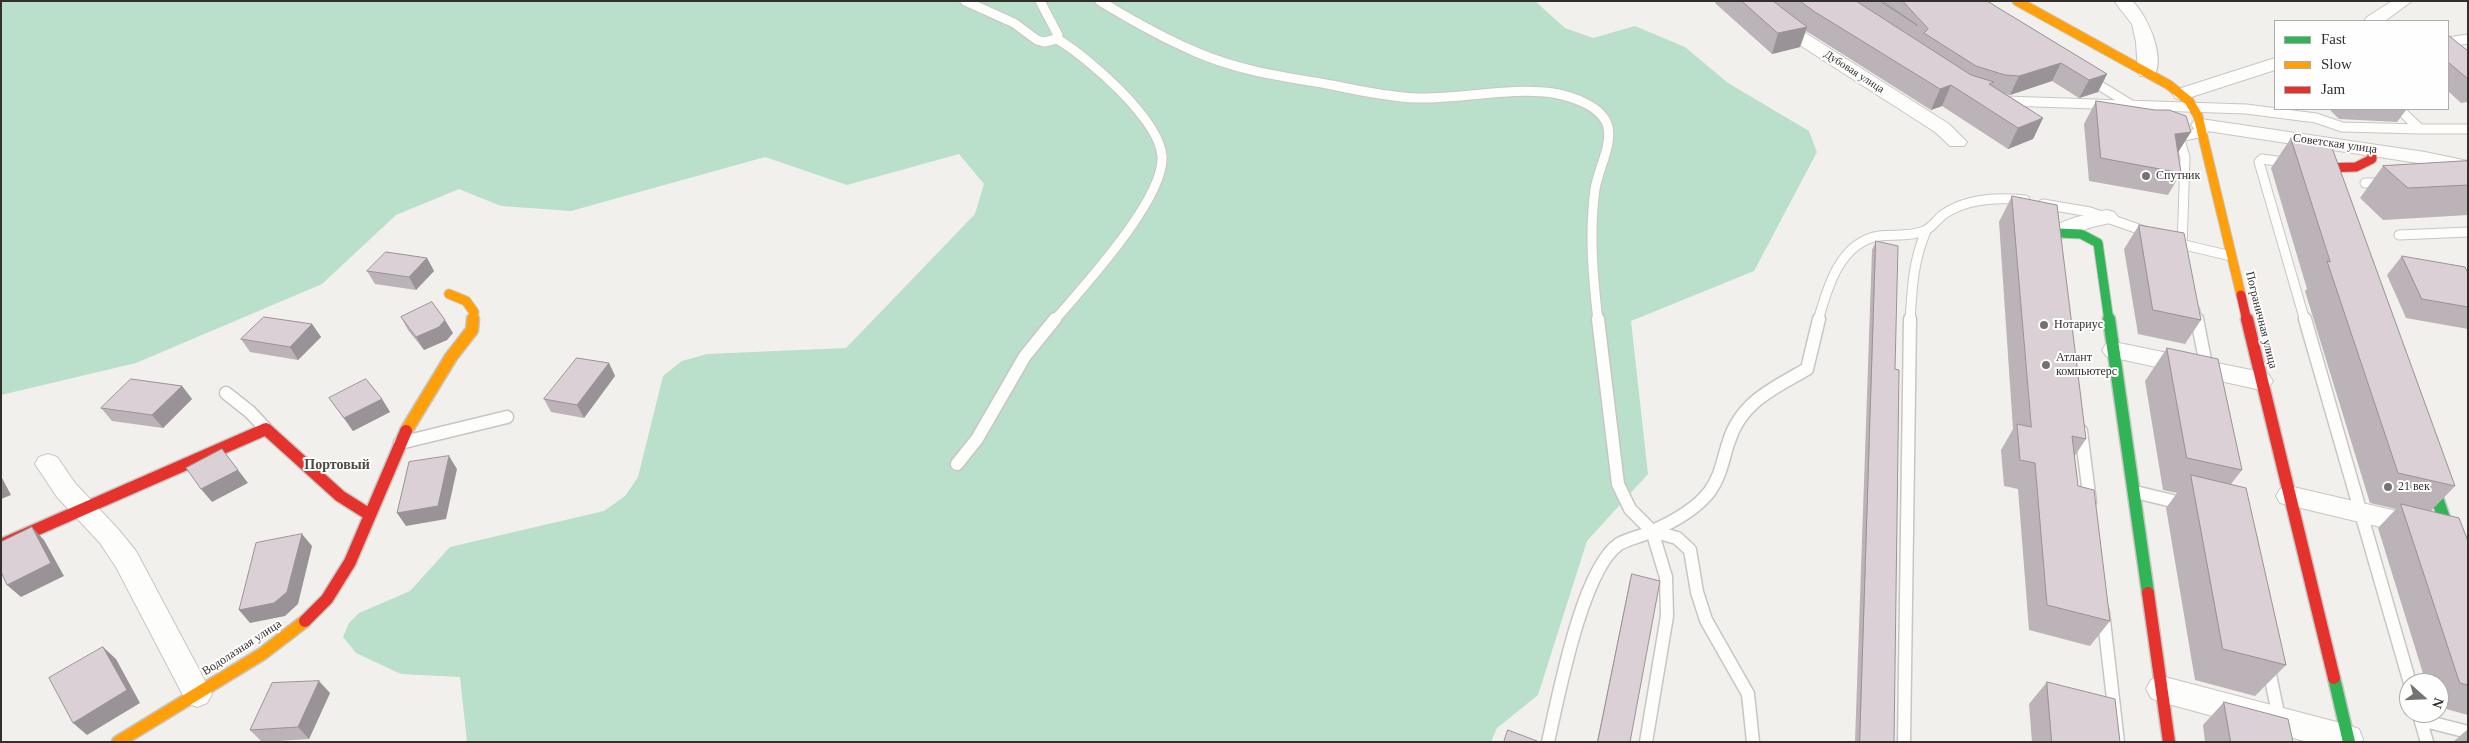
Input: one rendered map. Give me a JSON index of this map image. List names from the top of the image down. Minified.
{"streets":{"street":["Дубовая улица","Советская улица","Пограничная улица","Водолазная улица"]},"crossings":[["Советская улица","Пограничная улица"]],"districts":["Портовый"],"places":["Спутник","Нотариус","Атлант компьютерс","21 век"],"legend":["Fast","Slow","Jam"],"north":"right"}
